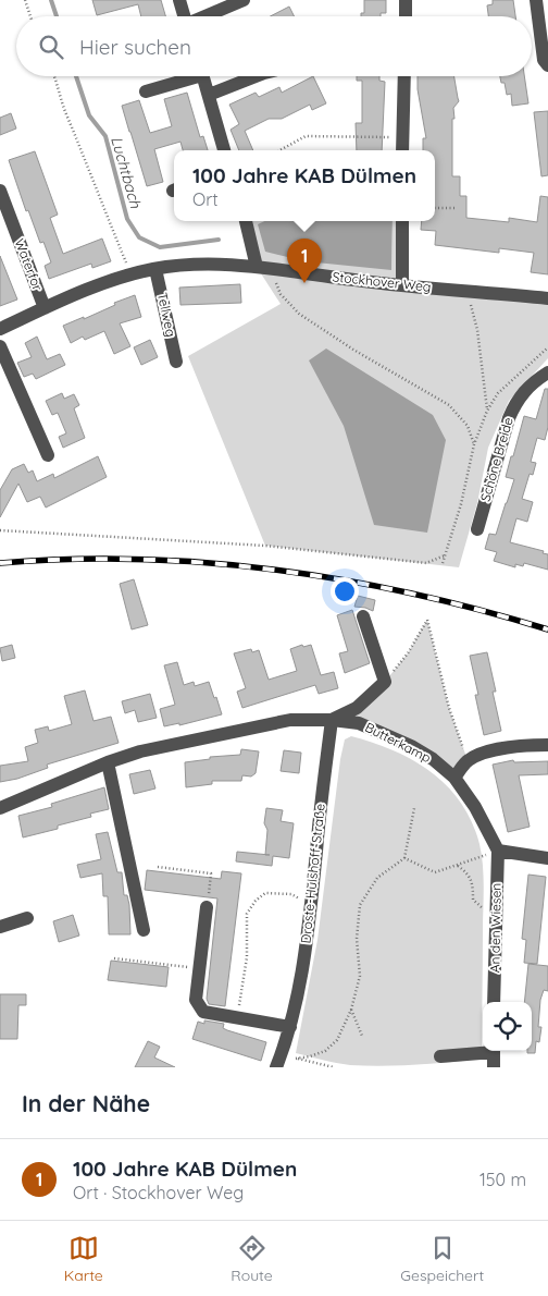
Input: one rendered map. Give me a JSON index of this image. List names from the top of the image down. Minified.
{"streets":{"street":["Waterfor","Stockhover Weg","Tellweg","Schöne Breide","Butterkamp","Droste-Hülshoff-Straße","An den Wiesen"]},"crossings":[["Waterfor","Stockhover Weg"],["Stockhover Weg","Tellweg"],["Butterkamp","Droste-Hülshoff-Straße"],["Butterkamp","An den Wiesen"]],"water":["Luchtbach"],"page":{"search":"Hier suchen","popup":["100 Jahre KAB Dülmen","Ort"],"pins":"1","heading":"In der Nähe","list":[{"mark":"1","name":"100 Jahre KAB Dülmen","note":"Ort · Stockhover Weg","value":"150 m"}],"nav":["Karte","Route","Gespeichert"]}}
